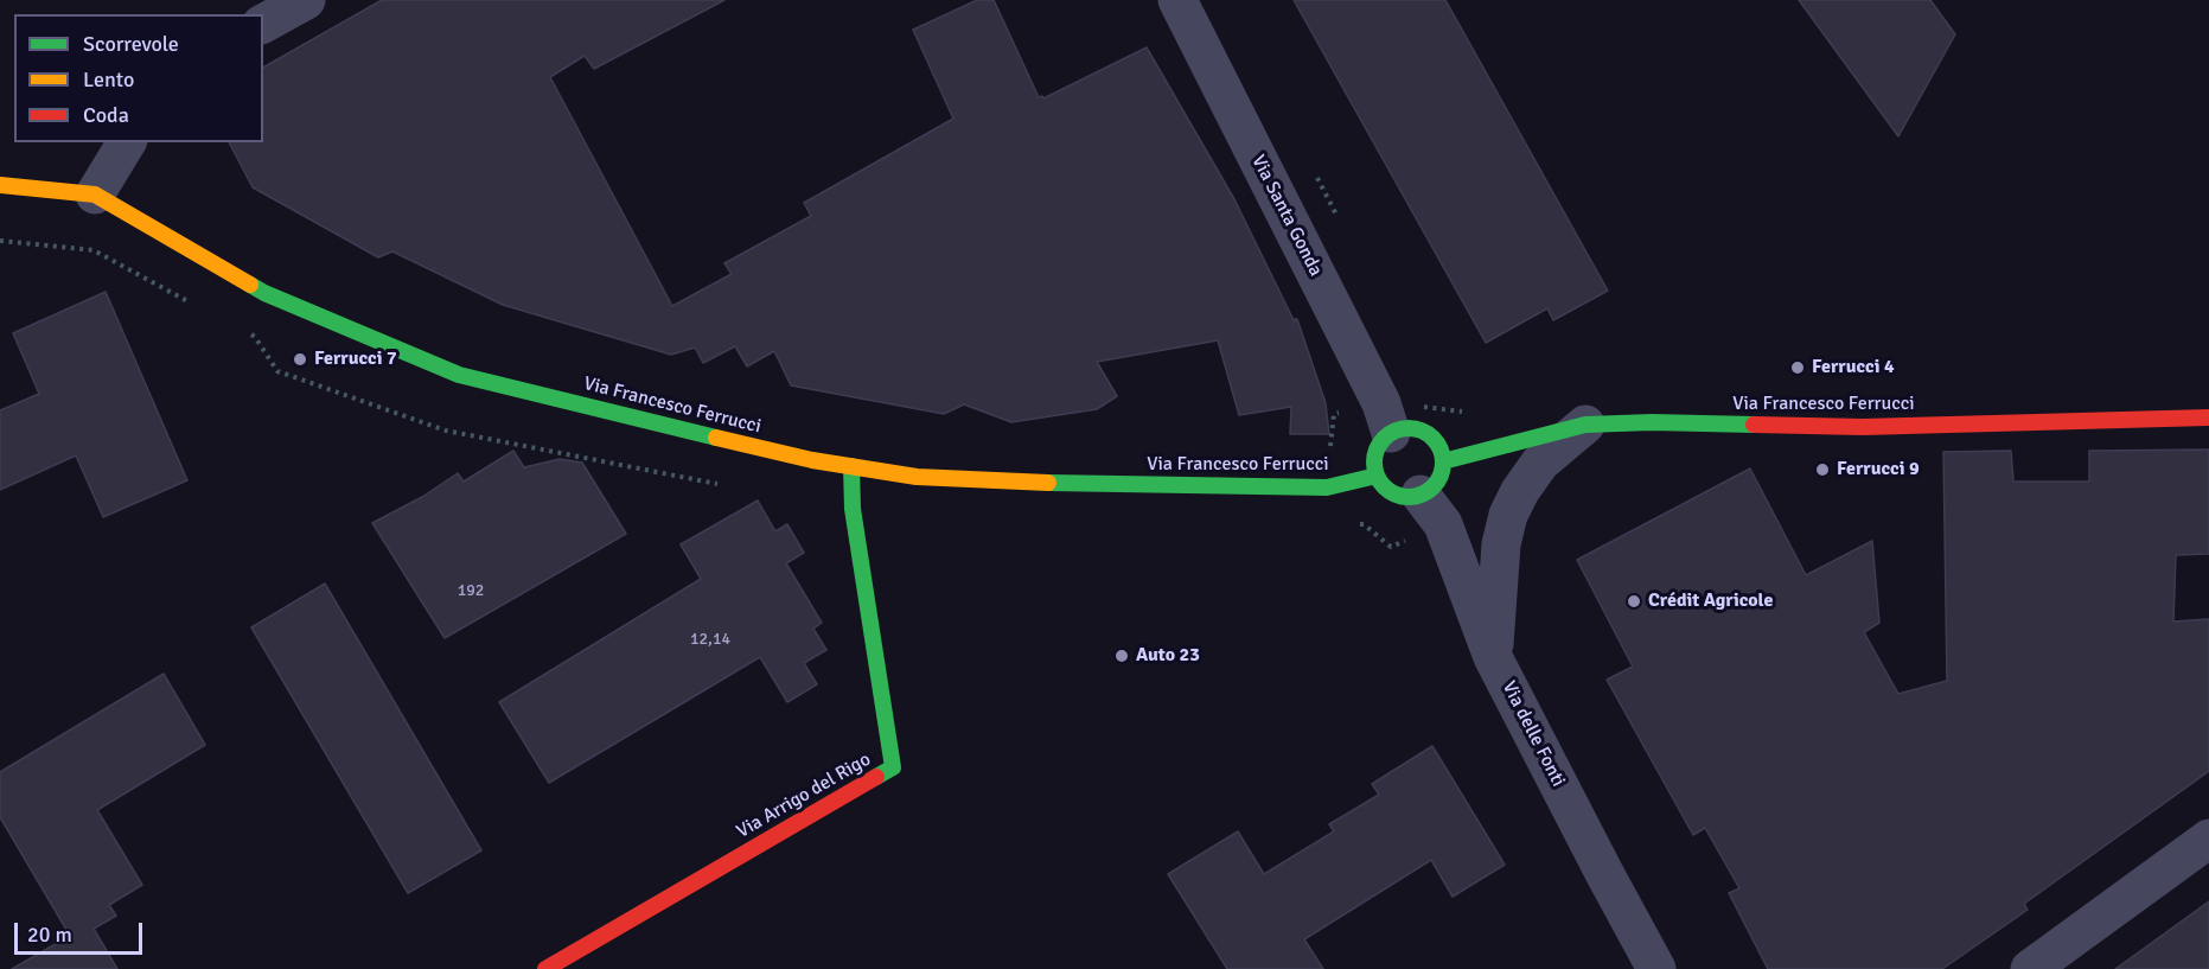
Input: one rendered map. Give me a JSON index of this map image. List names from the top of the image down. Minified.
{"streets":{"street":["Via Santa Gonda","Via Francesco Ferrucci","Via delle Fonti","Via Arrigo del Rigo"]},"crossings":[["Via Santa Gonda","Via Francesco Ferrucci"],["Via Santa Gonda","Via delle Fonti"],["Via Francesco Ferrucci","Via delle Fonti"],["Via Francesco Ferrucci","Via Arrigo del Rigo"]],"places":["Ferrucci 7","Ferrucci 4","Ferrucci 9","Crédit Agricole","Auto 23"],"house_numbers":["192","12,14"],"legend":["Scorrevole","Lento","Coda"],"scale_bar":"20 m"}
